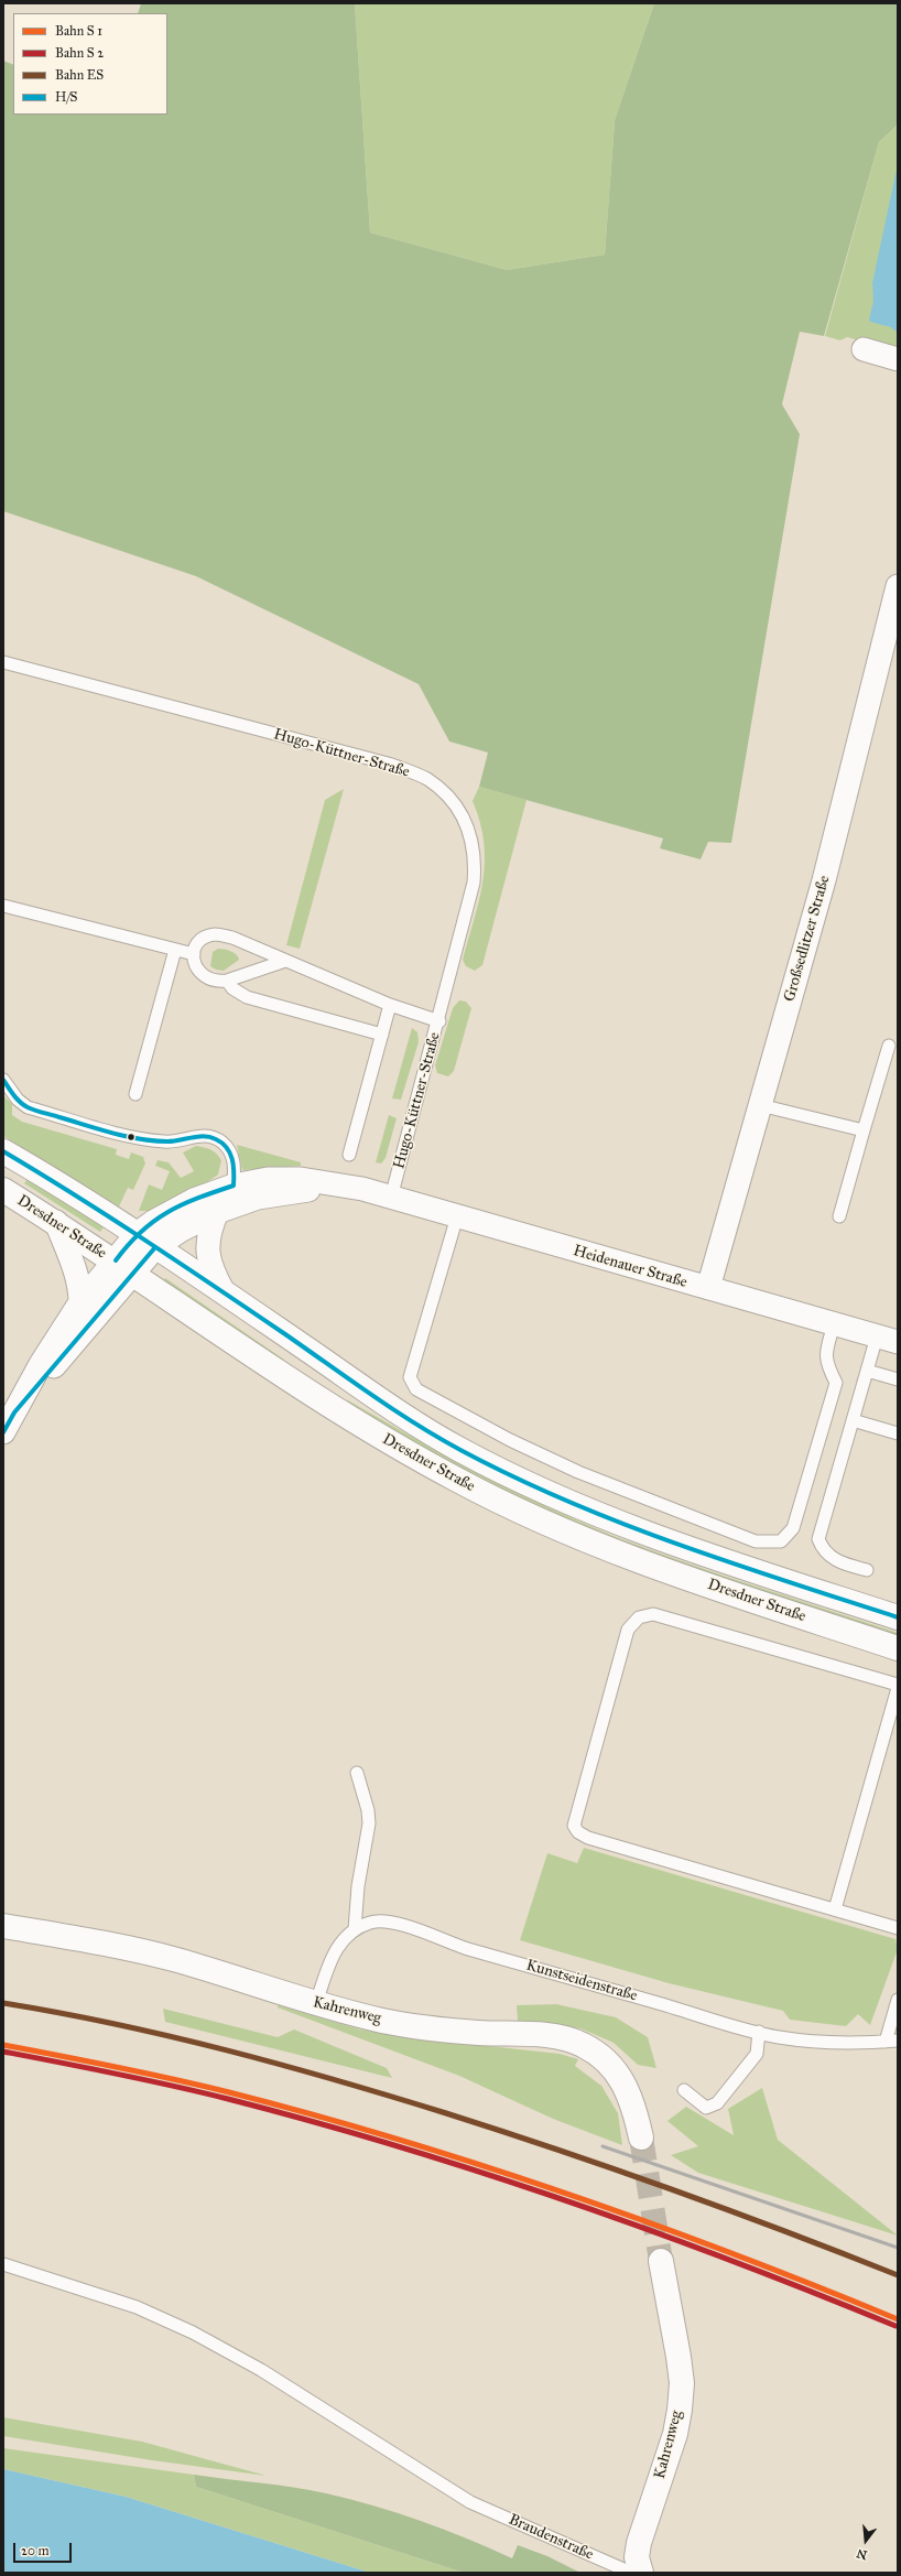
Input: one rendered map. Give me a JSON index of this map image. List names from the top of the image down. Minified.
{"streets":{"main road":["Dresdner Straße","Kahrenweg"],"street":["Großsedlitzer Straße","Heidenauer Straße"],"lane":["Hugo-Küttner-Straße","Kunstseidenstraße","Braudenstraße"]},"crossings":[["Hugo-Küttner-Straße","Heidenauer Straße"],["Großsedlitzer Straße","Heidenauer Straße"],["Dresdner Straße","Heidenauer Straße"],["Kunstseidenstraße","Kahrenweg"]],"lines":["transit line H/S","rail line ES"],"legend":["Bahn S 1","Bahn S 2","Bahn ES","H/S"],"scale_bar":"20 m","north":"bottom"}
